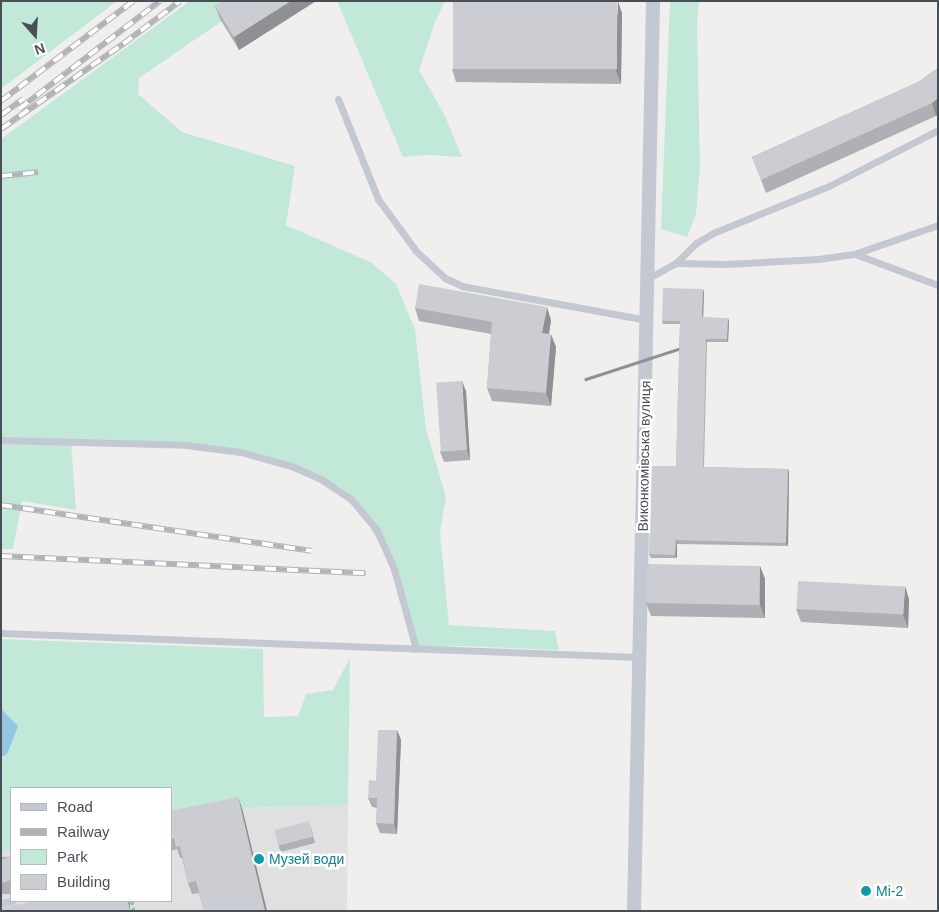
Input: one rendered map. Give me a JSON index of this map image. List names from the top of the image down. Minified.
{"streets":{"street":["Виконкомівська вулиця"]},"places":["Музей води","Мі-2"],"legend":["Road","Railway","Park","Building"],"north":"bottom"}
